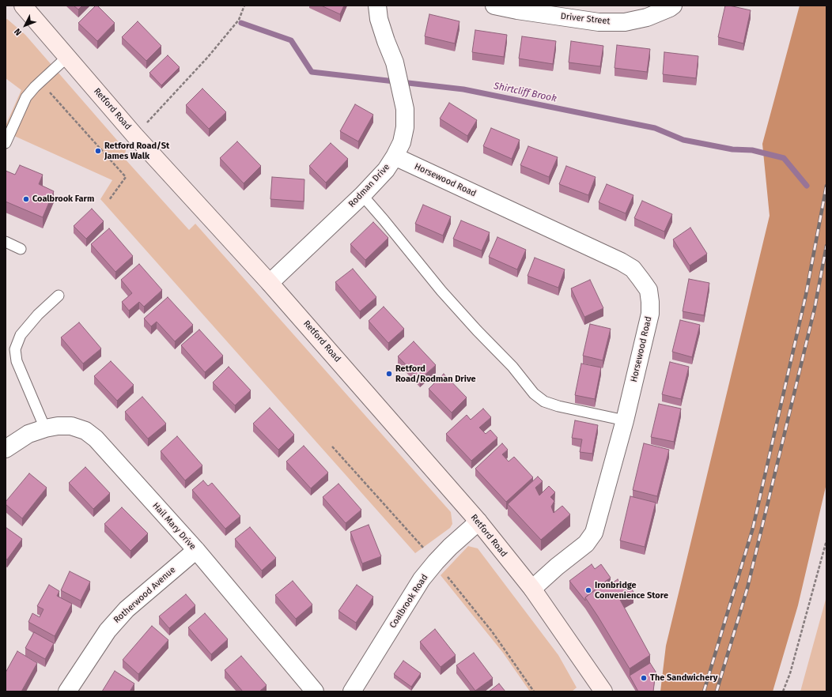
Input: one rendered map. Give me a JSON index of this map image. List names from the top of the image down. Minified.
{"streets":{"main road":["Retford Road"],"street":["Driver Street","Horsewood Road","Rodman Drive","Hail Mary Drive","Rotherwood Avenue","Coalbrook Road"]},"crossings":[["Retford Road","Horsewood Road"],["Retford Road","Rodman Drive"],["Retford Road","Coalbrook Road"],["Horsewood Road","Rodman Drive"],["Hail Mary Drive","Rotherwood Avenue"]],"water":["Shirtcliff Brook"],"places":["Retford Road/St James Walk","Coalbrook Farm","Retford Road/Rodman Drive","Ironbridge Convenience Store","The Sandwichery"],"north":"bottom left"}
